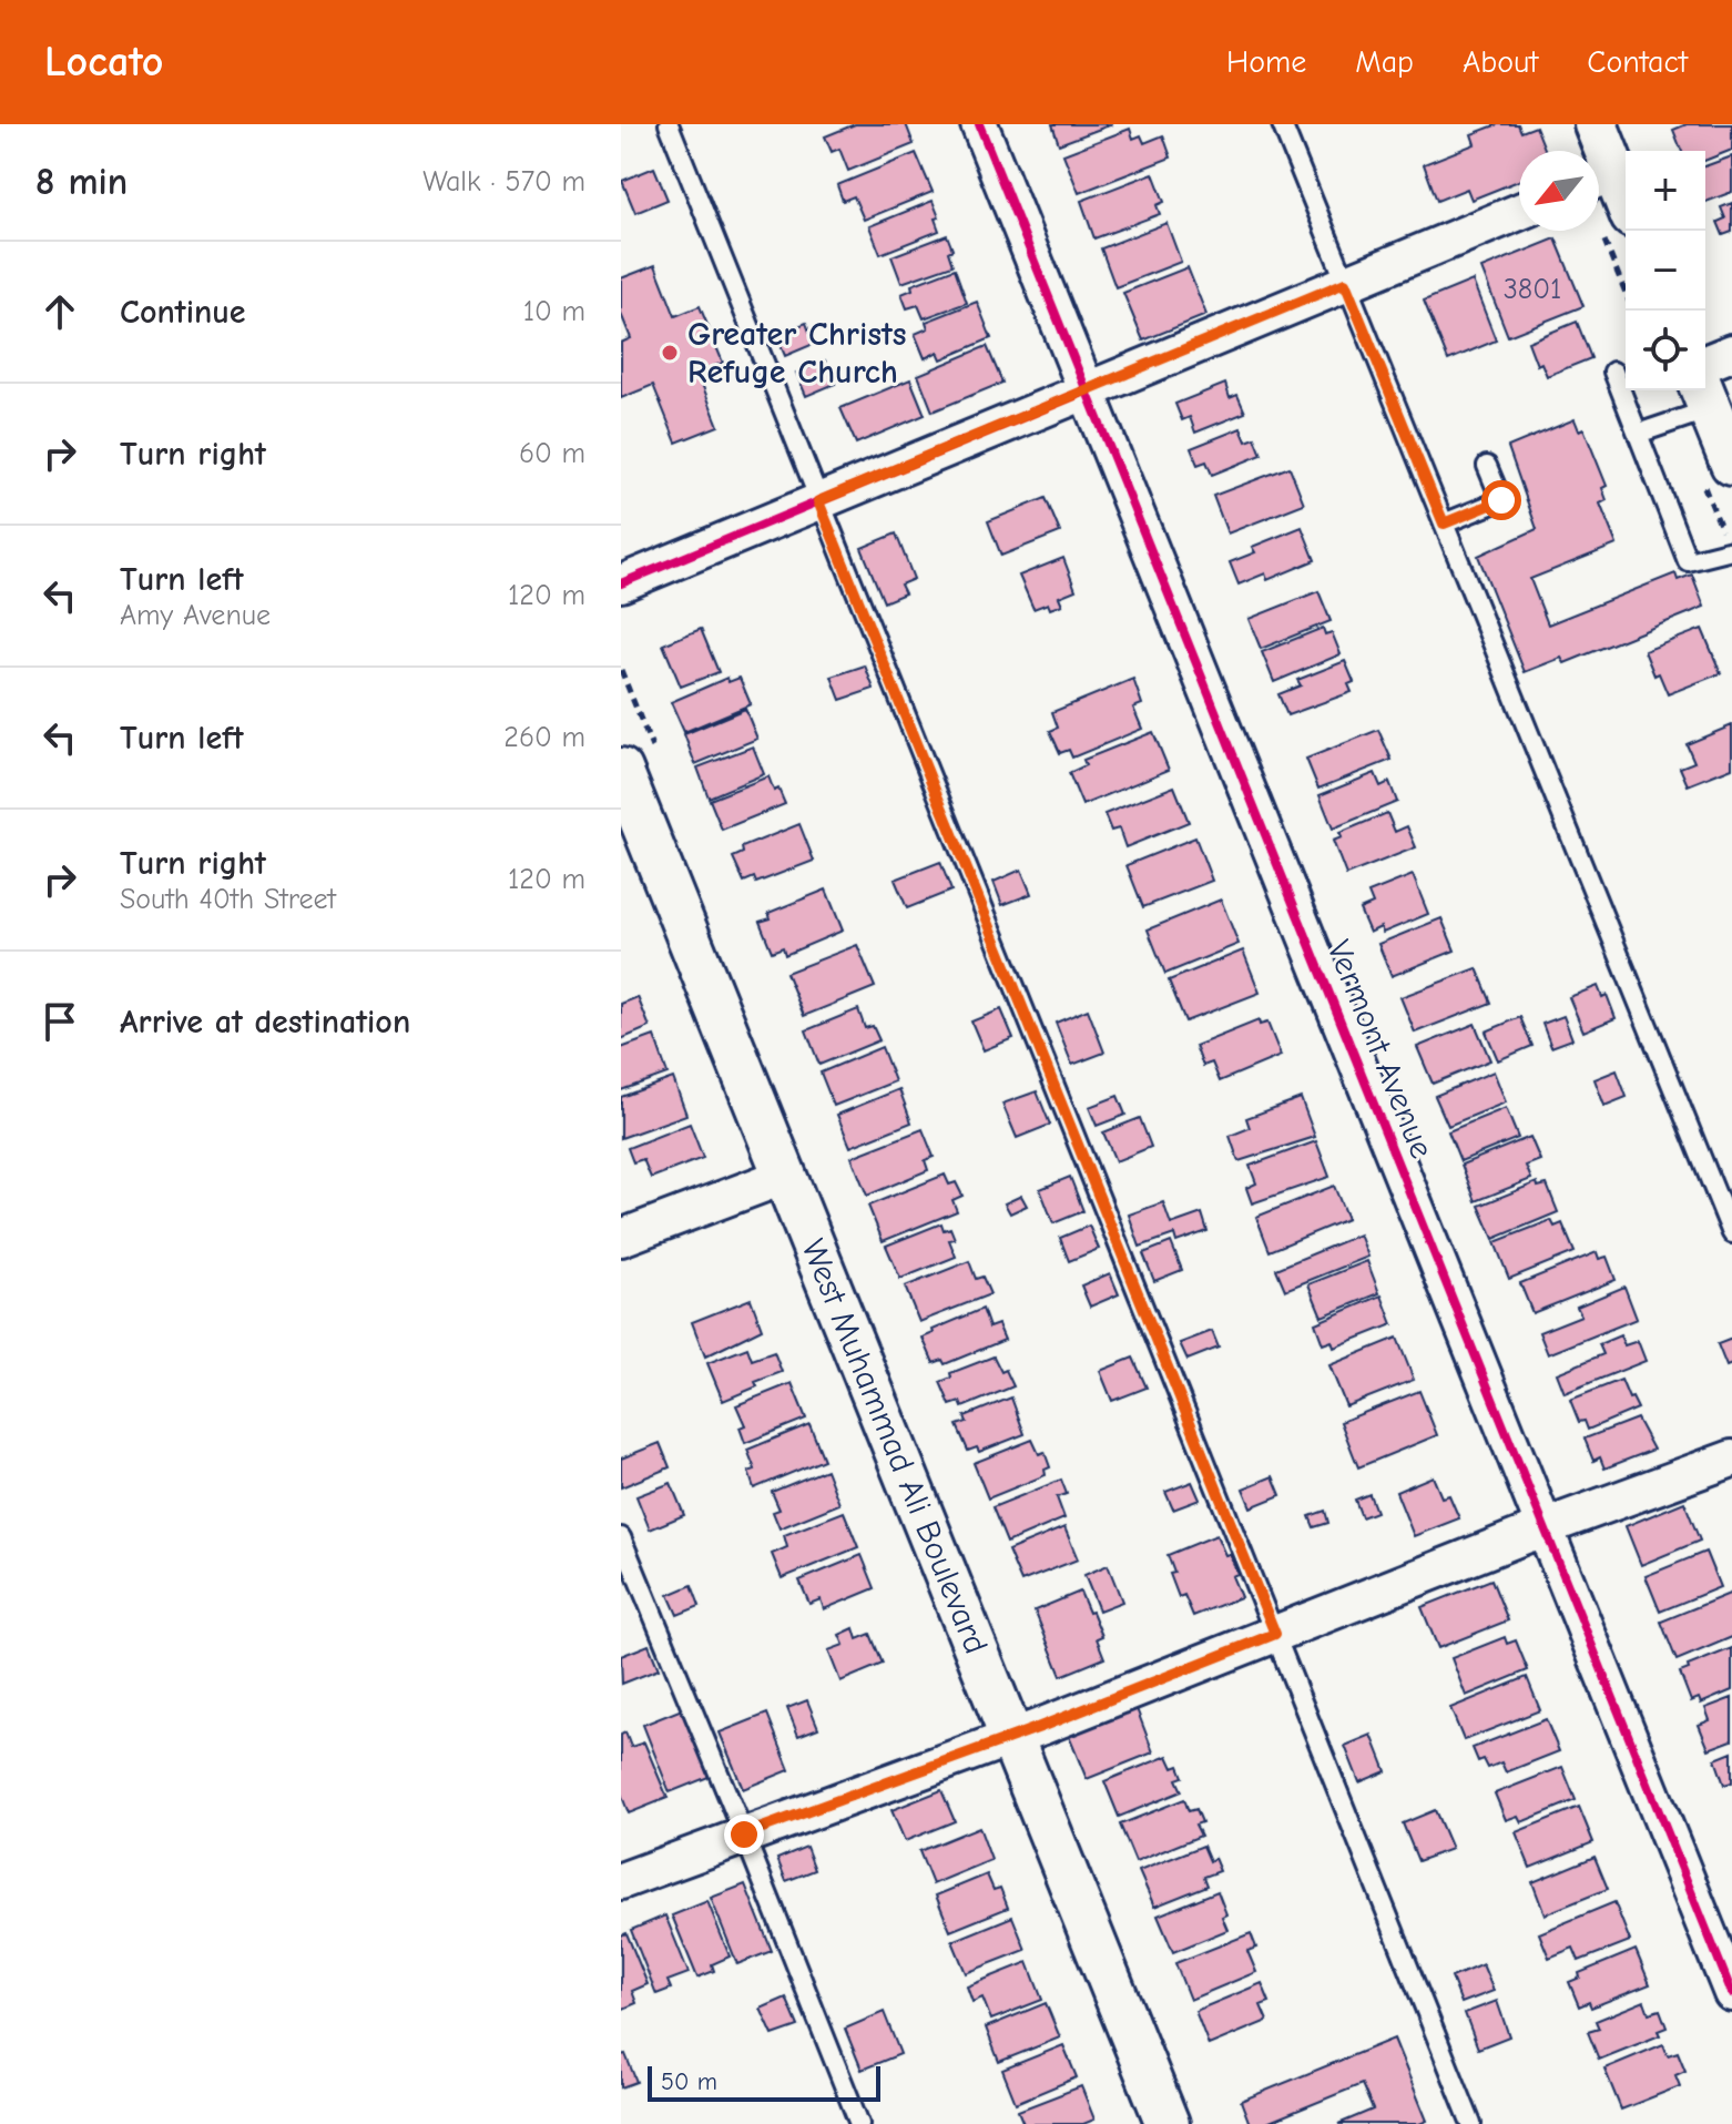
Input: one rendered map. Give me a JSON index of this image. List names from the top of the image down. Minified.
{"streets":{"street":["Vermont Avenue","West Muhammad Ali Boulevard"]},"places":["Greater Christs Refuge Church"],"house_numbers":["3801"],"scale_bar":"50 m","north":"bottom left","page":{"header":"Locato","nav":["Home","Map","About","Contact"],"heading":["8 min","Walk · 570 m"],"map_buttons":["+","−"],"list":[["Continue","10 m"],["Turn right","60 m"],["Turn left","Amy Avenue","120 m"],["Turn left","260 m"],["Turn right","South 40th Street","120 m"],"Arrive at destination"],"scale":"50 m"}}
